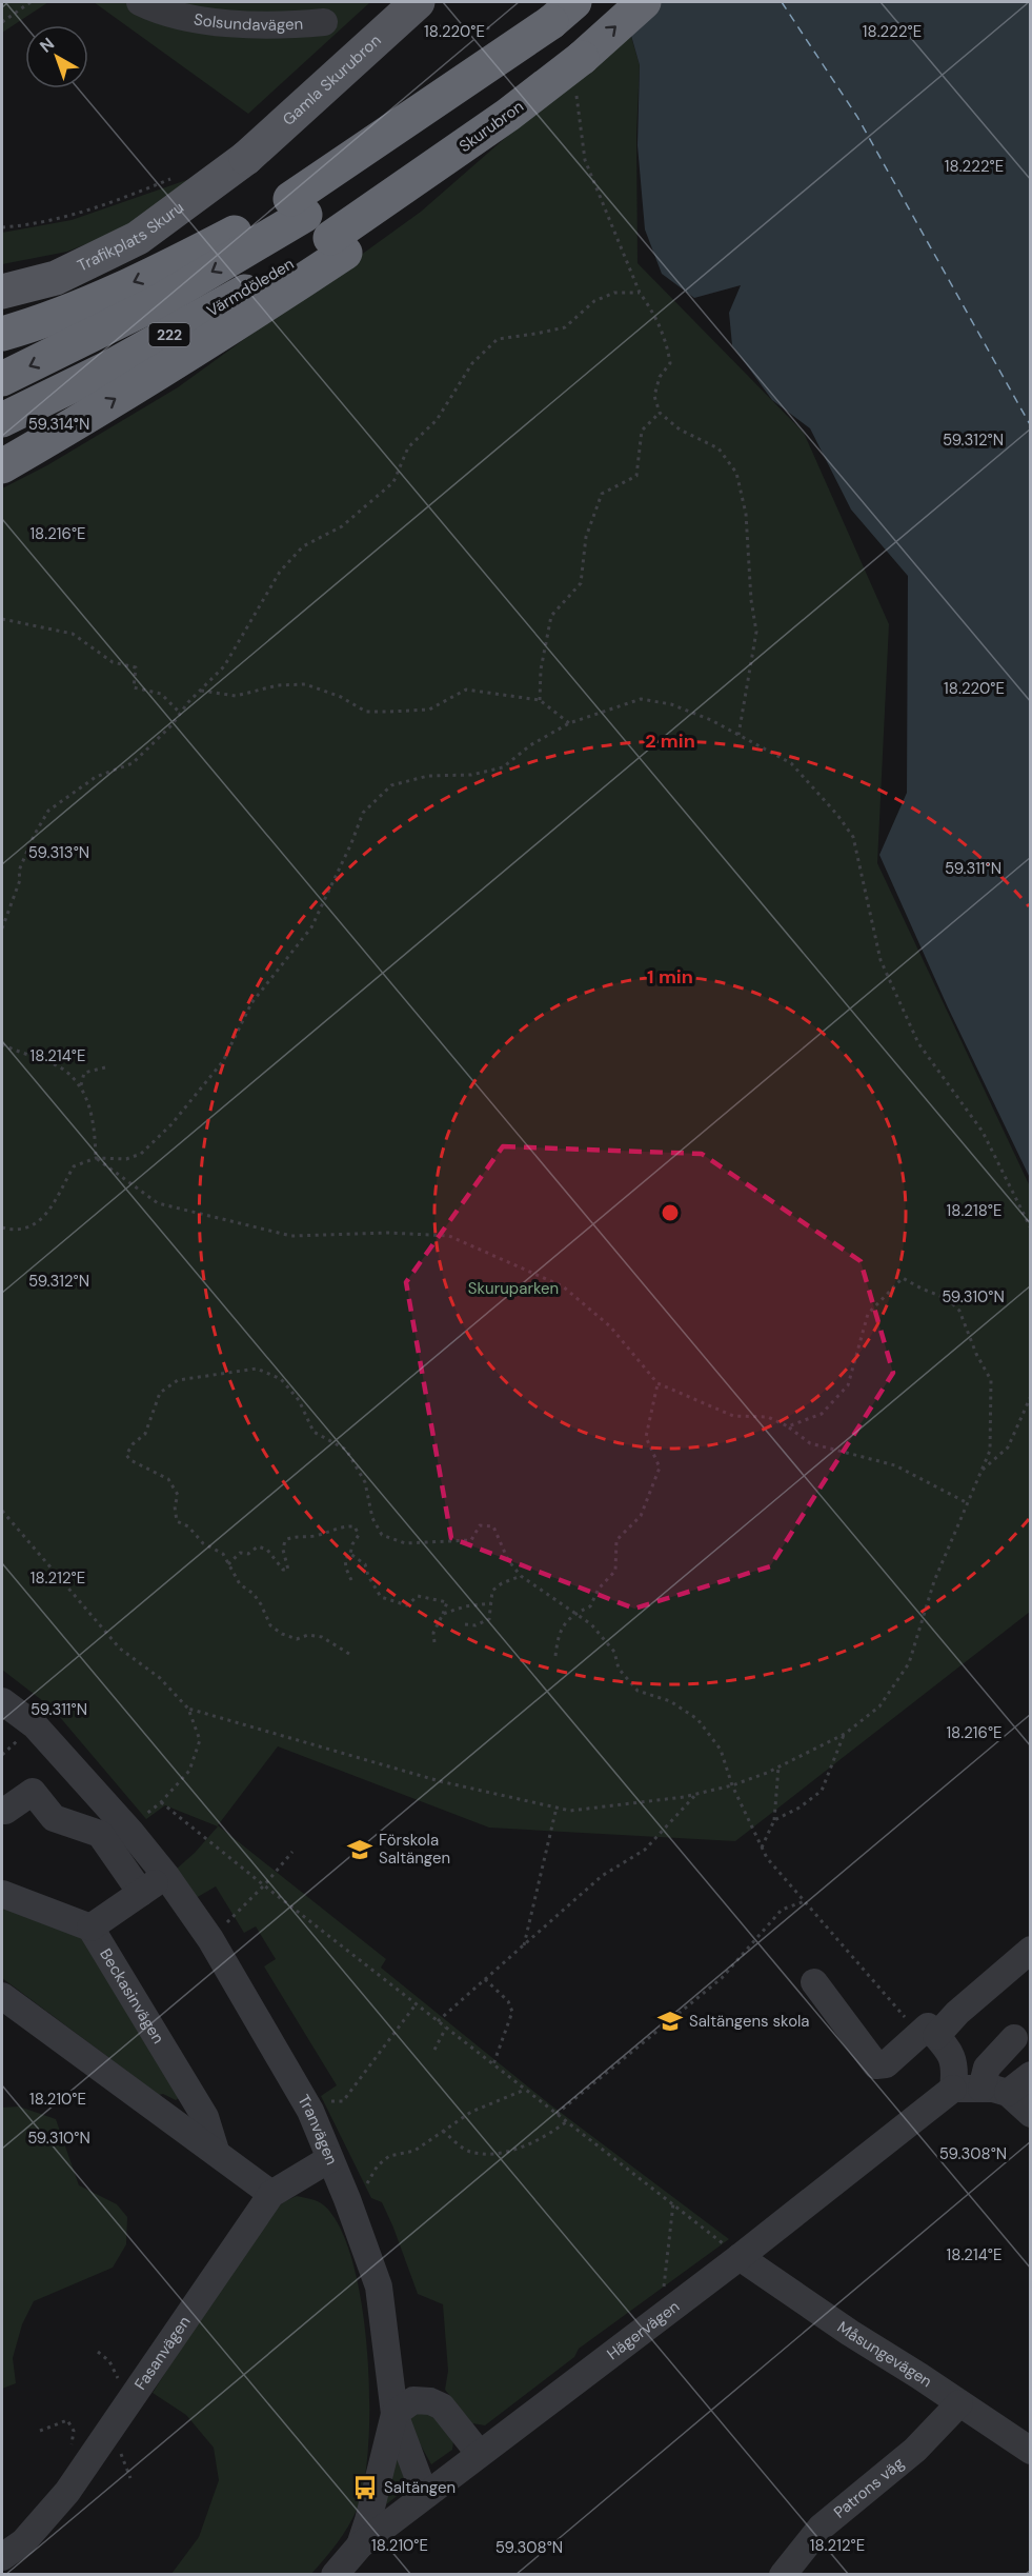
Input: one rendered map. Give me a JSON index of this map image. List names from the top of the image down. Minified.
{"streets":{"highway":["Värmdöleden","222"],"main road":["Gamla Skurubron","Trafikplats Skuru"],"street":["Solsundavägen","Beckasinvägen","Tranvägen","Hägervägen","Fasanvägen","Måsungevägen","Patrons väg"]},"crossings":[["Gamla Skurubron","Trafikplats Skuru"],["Tranvägen","Hägervägen"],["Tranvägen","Fasanvägen"],["Hägervägen","Måsungevägen"],["Måsungevägen","Patrons väg"]],"parks":["Skuruparken"],"places":{"school or university":["Förskola Saltängen","Saltängens skola"],"bus stop":["Saltängen"]},"north":"top left","coordinates":["18.220°E","18.222°E","59.314°N","59.312°N","18.216°E","59.313°N","59.311°N","18.214°E","18.218°E","59.310°N","18.212°E","18.210°E","59.308°N"],"rings":["2 min","1 min"]}
